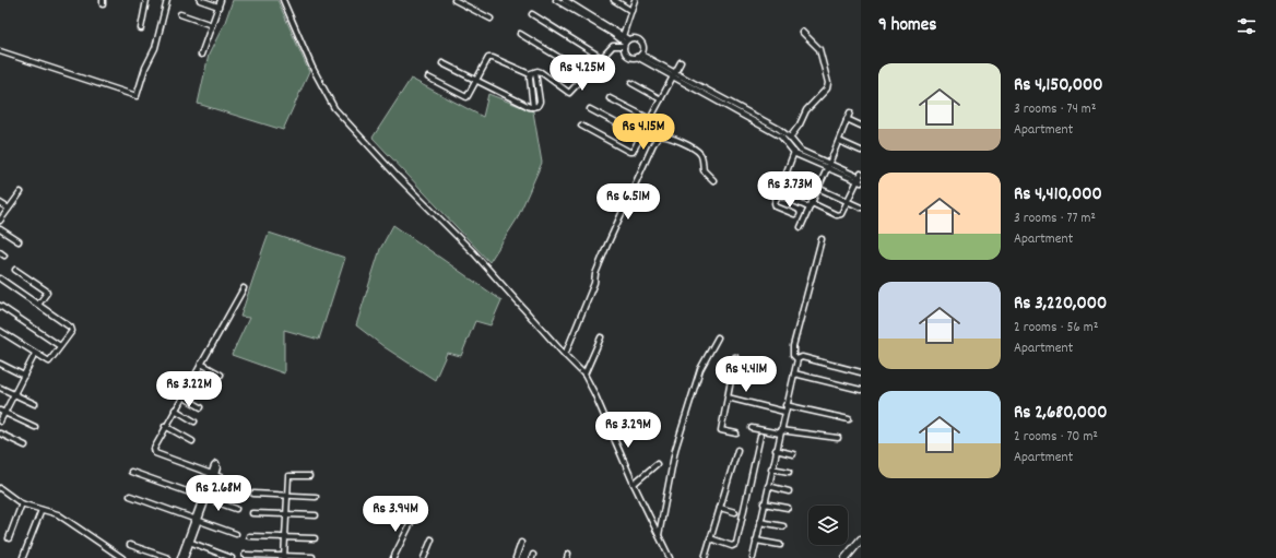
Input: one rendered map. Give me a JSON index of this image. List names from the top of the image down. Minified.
{"page":{"heading":"9 homes","list":[{"name":"Rs 4,150,000","note":"3 rooms · 74 m² · Apartment"},{"name":"Rs 4,410,000","note":"3 rooms · 77 m² · Apartment"},{"name":"Rs 3,220,000","note":"2 rooms · 56 m² · Apartment"},{"name":"Rs 2,680,000","note":"2 rooms · 70 m² · Apartment"}],"price":["Rs 4.25M","Rs 4.15M","Rs 3.73M","Rs 6.51M","Rs 4.41M","Rs 3.22M","Rs 3.29M","Rs 2.68M","Rs 3.94M"]}}
